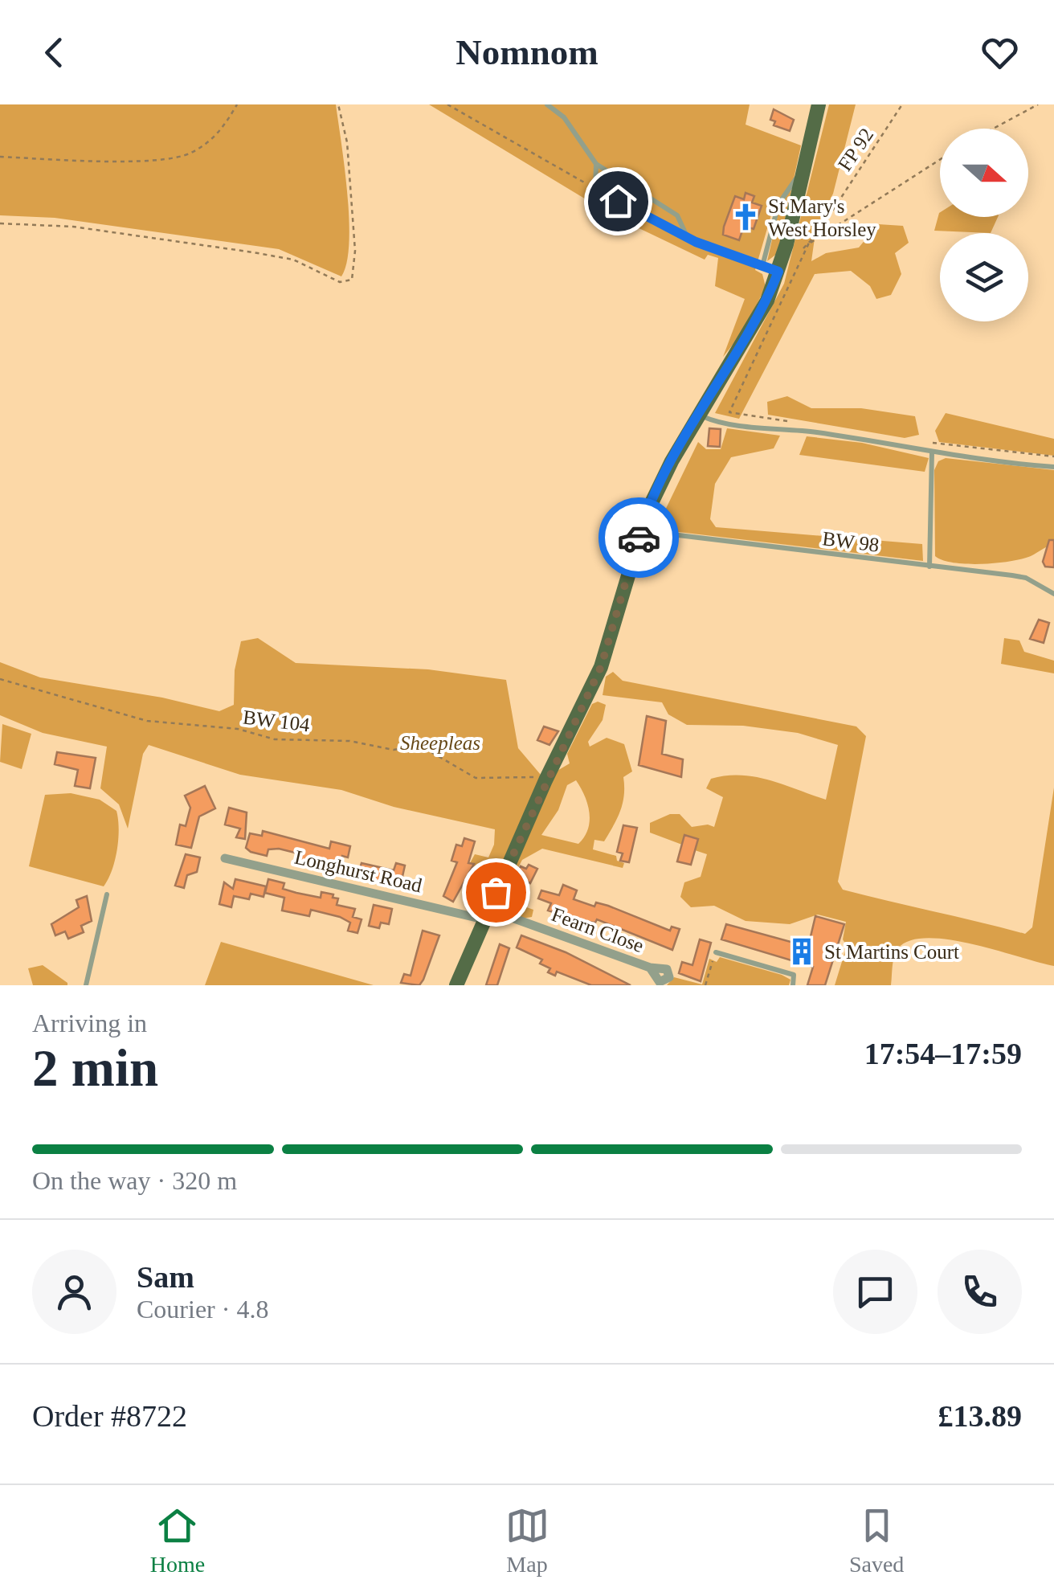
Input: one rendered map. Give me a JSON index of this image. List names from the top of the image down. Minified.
{"streets":{"street":["Longhurst Road","Fearn Close"],"lane":["BW 98"],"path":["FP 92","BW 104"]},"crossings":[["Longhurst Road","Fearn Close"]],"parks":["Sheepleas"],"places":{"church":["St Mary's West Horsley"],"building":["St Martins Court"]},"north":"right","page":{"header":"Nomnom","heading":["2 min","Arriving in","17:54–17:59"],"panel":["Sam","Courier · 4.8","Order #8722","£13.89"],"bar":"On the way · 320 m","tabs":["Home","Map","Saved"]}}
